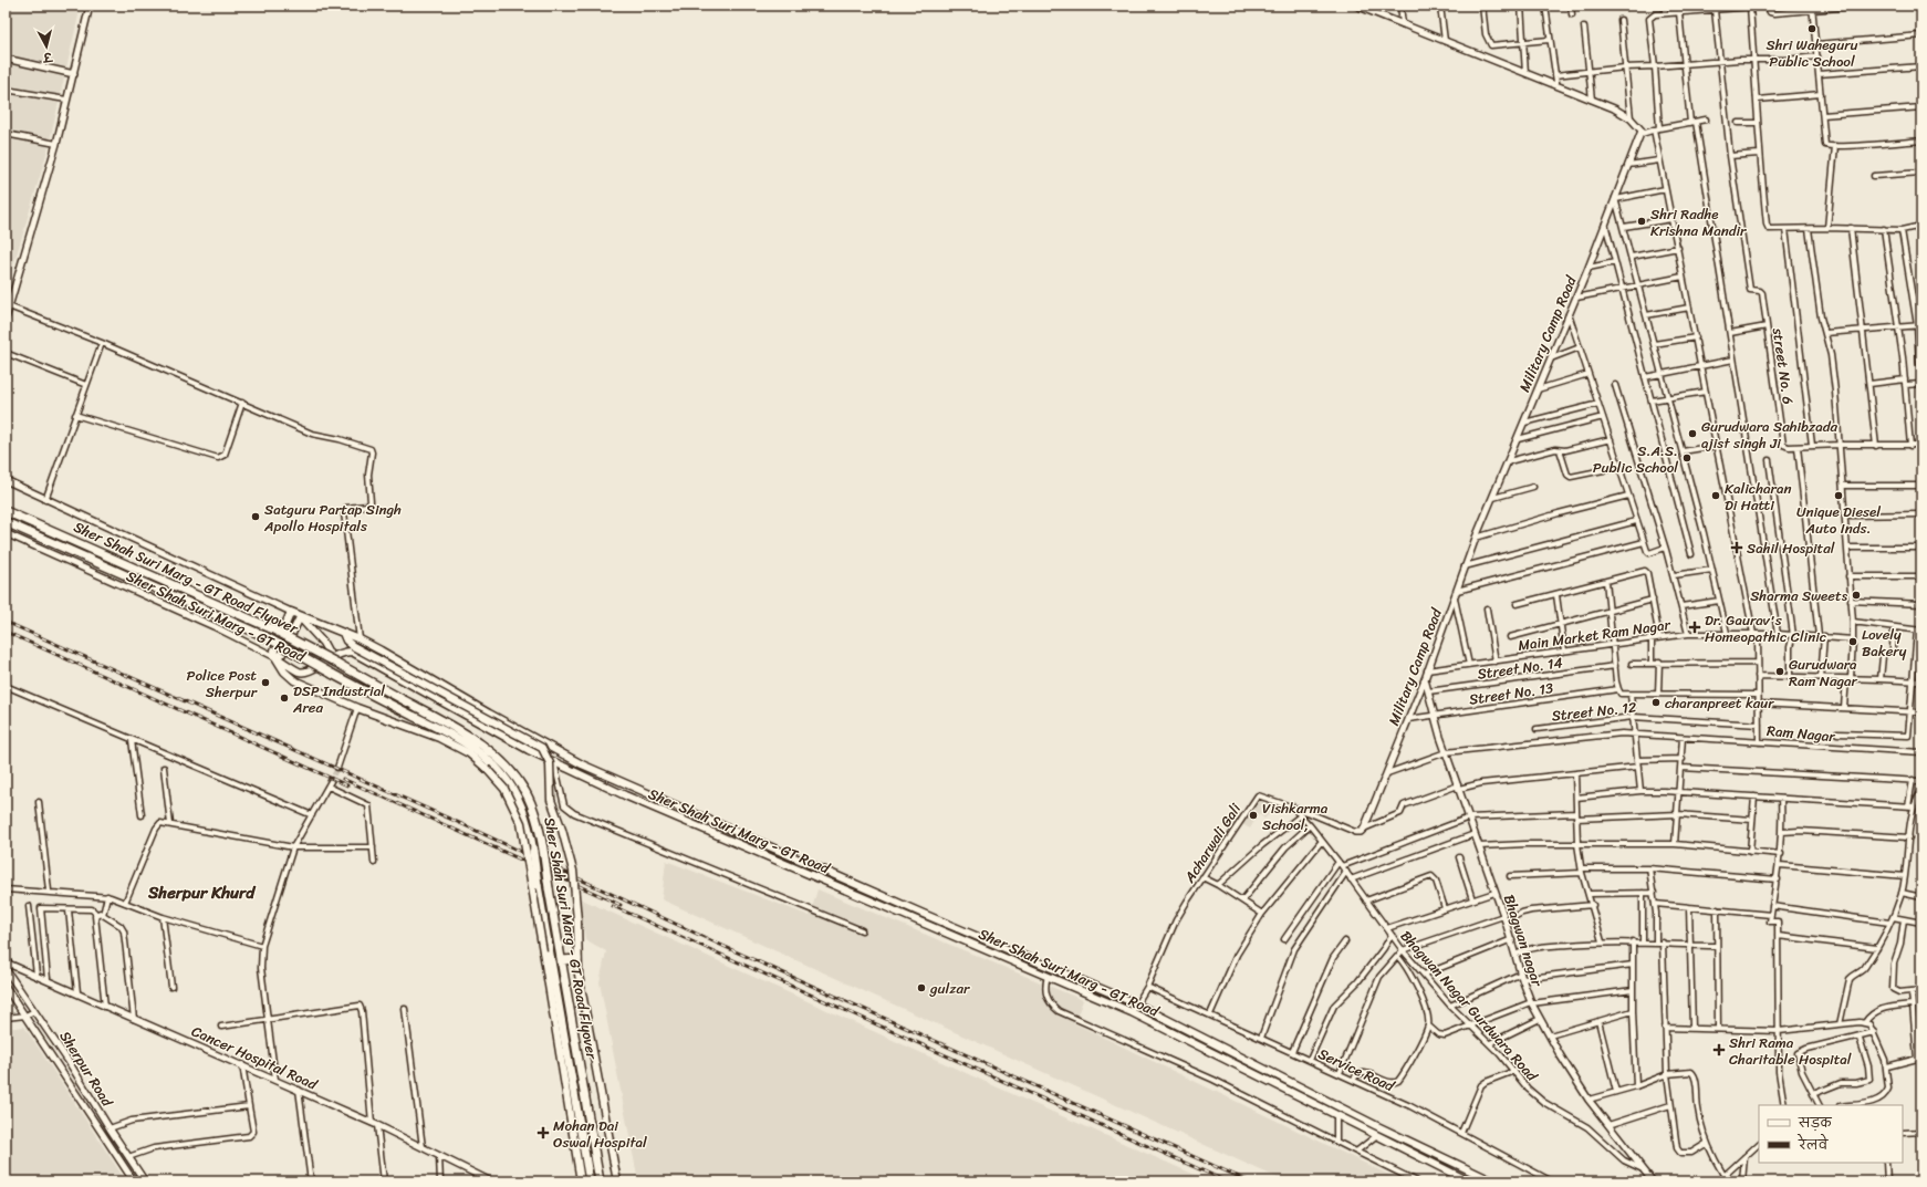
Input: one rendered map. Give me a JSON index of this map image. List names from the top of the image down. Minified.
{"streets":{"highway":["Sher Shah Suri Marg - GT Road Flyover"],"main road":["Sher Shah Suri Marg - GT Road"],"street":["Military Camp Road","street No. 6","Main Market Ram Nagar","Street No. 14","Street No. 13","Street No. 12","Ram Nagar","Acharwali Gali","Bhagwan nagar","Bhagwan Nagar Gurdwara Road","Cancer Hospital Road","Sherpur Road","Service Road"]},"crossings":[["Military Camp Road","Main Market Ram Nagar"],["Military Camp Road","Street No. 13"],["Military Camp Road","Bhagwan nagar"],["Sher Shah Suri Marg - GT Road Flyover","Sher Shah Suri Marg - GT Road"],["Sher Shah Suri Marg - GT Road","Acharwali Gali"],["Main Market Ram Nagar","Ram Nagar"],["Street No. 14","Bhagwan nagar"],["Street No. 13","Bhagwan nagar"],["Street No. 12","Ram Nagar"],["Acharwali Gali","Bhagwan Nagar Gurdwara Road"],["Acharwali Gali","Service Road"],["Bhagwan nagar","Bhagwan Nagar Gurdwara Road"]],"districts":["Sherpur Khurd"],"places":{"other":["Shri Waheguru Public School","Shri Radhe Krishna Mandir","Gurudwara Sahibzada ajist singh Ji","S.A.S. Public School","Kalicharan Di Hatti","Unique Diesel Auto Inds.","Satguru Partap Singh Apollo Hospitals","Sharma Sweets","Lovely Bakery","Gurudwara Ram Nagar","Police Post Sherpur","DSP Industrial Area","charanpreet kaur","Vishkarma School,","gulzar"],"health":["Sahil Hospital","Dr. Gaurav's Homeopathic Clinic","Shri Rama Charitable Hospital","Mohan Dai Oswal Hospital"]},"legend":["सड़क","रेलवे"],"north":"bottom"}
